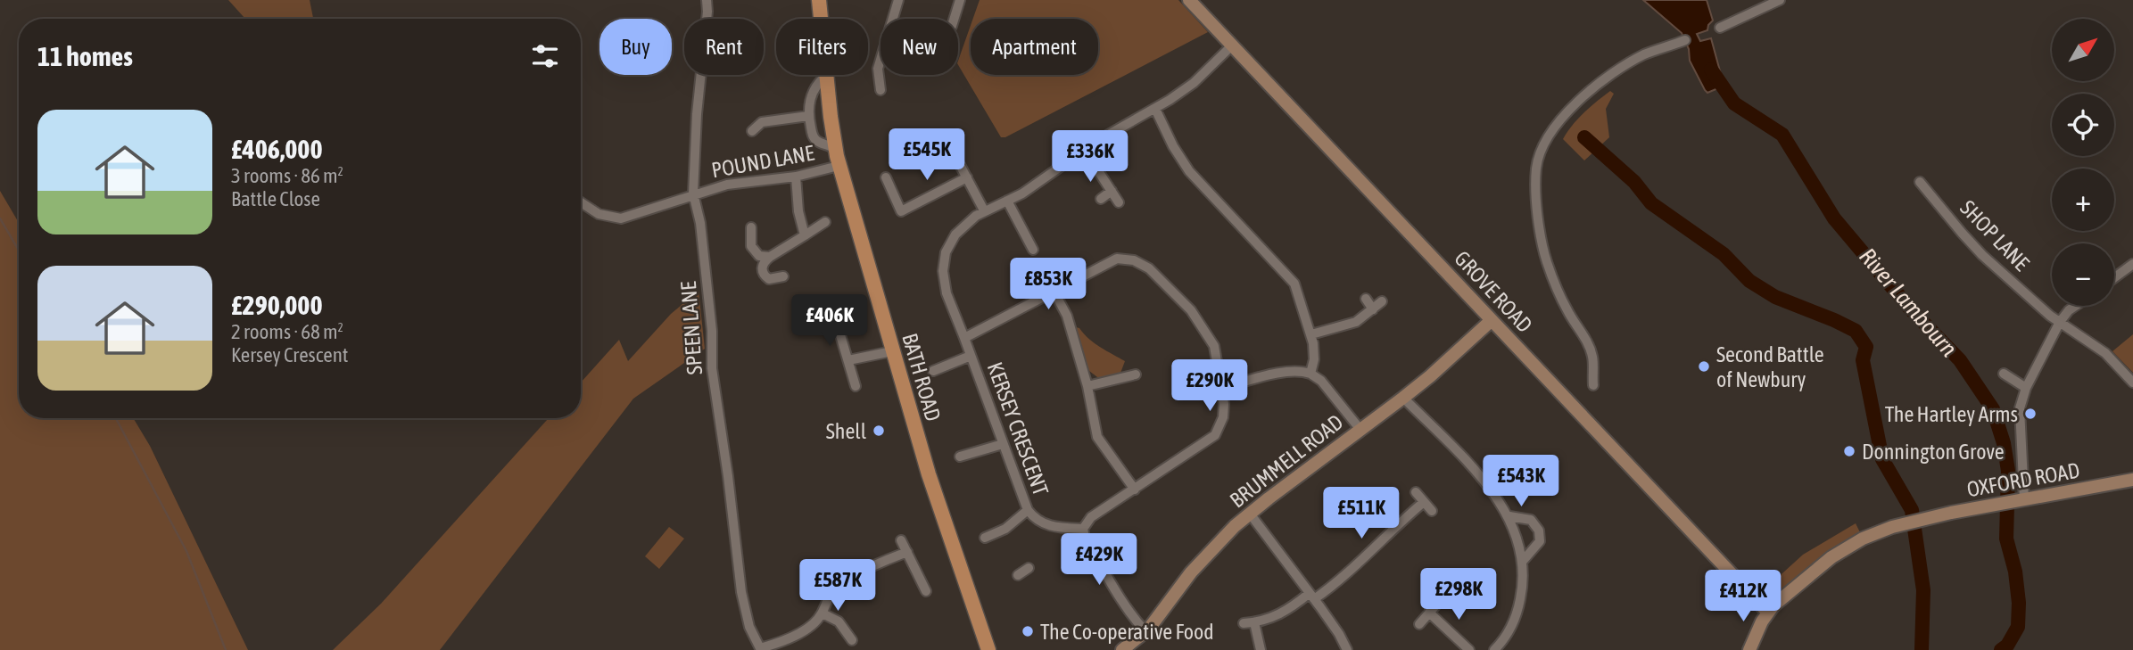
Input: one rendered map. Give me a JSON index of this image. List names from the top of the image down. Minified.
{"streets":{"main road":["BATH ROAD"],"street":["POUND LANE","SHOP LANE","GROVE ROAD","SPEEN LANE","KERSEY CRESCENT","BRUMMELL ROAD","OXFORD ROAD"]},"crossings":[["POUND LANE","SPEEN LANE"],["POUND LANE","BATH ROAD"],["GROVE ROAD","KERSEY CRESCENT"],["GROVE ROAD","BRUMMELL ROAD"],["GROVE ROAD","OXFORD ROAD"]],"water":["River Lambourn"],"places":["Second Battle of Newbury","The Hartley Arms","Shell","Donnington Grove","The Co-operative Food"],"north":"top right","page":{"map_buttons":["+","−"],"chip":["Buy","Rent","Filters","New","Apartment"],"heading":"11 homes","list":[{"name":"£406,000","note":"3 rooms · 86 m² · Battle Close"},{"name":"£290,000","note":"2 rooms · 68 m² · Kersey Crescent"}],"price":["£545K","£336K","£853K","£406K","£290K","£543K","£511K","£429K","£587K","£298K","£412K"]}}
